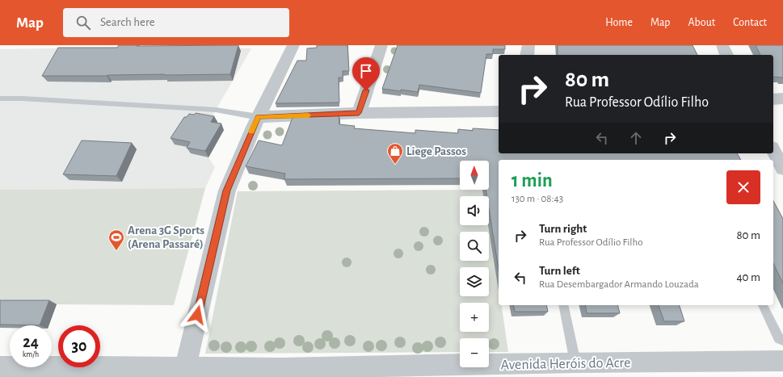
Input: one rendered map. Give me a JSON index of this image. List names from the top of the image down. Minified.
{"streets":{"street":["Avenida Heróis do Acre"]},"places":{"shop":["Liege Passos"],"sports":["Arena 3G Sports (Arena Passaré)"]},"north":"top","page":{"header":"Map","search":"Search here","nav":["Home","Map","About","Contact"],"turn":["80 m","Rua Professor Odílio Filho"],"heading":["1 min","130 m · 08:43"],"map_buttons":["+","−"],"list":[{"name":"Turn right","note":"Rua Professor Odílio Filho","value":"80 m"},{"name":"Turn left","note":"Rua Desembargador Armando Louzada","value":"40 m"}],"speed":"24 km/h","limit":"30"}}
